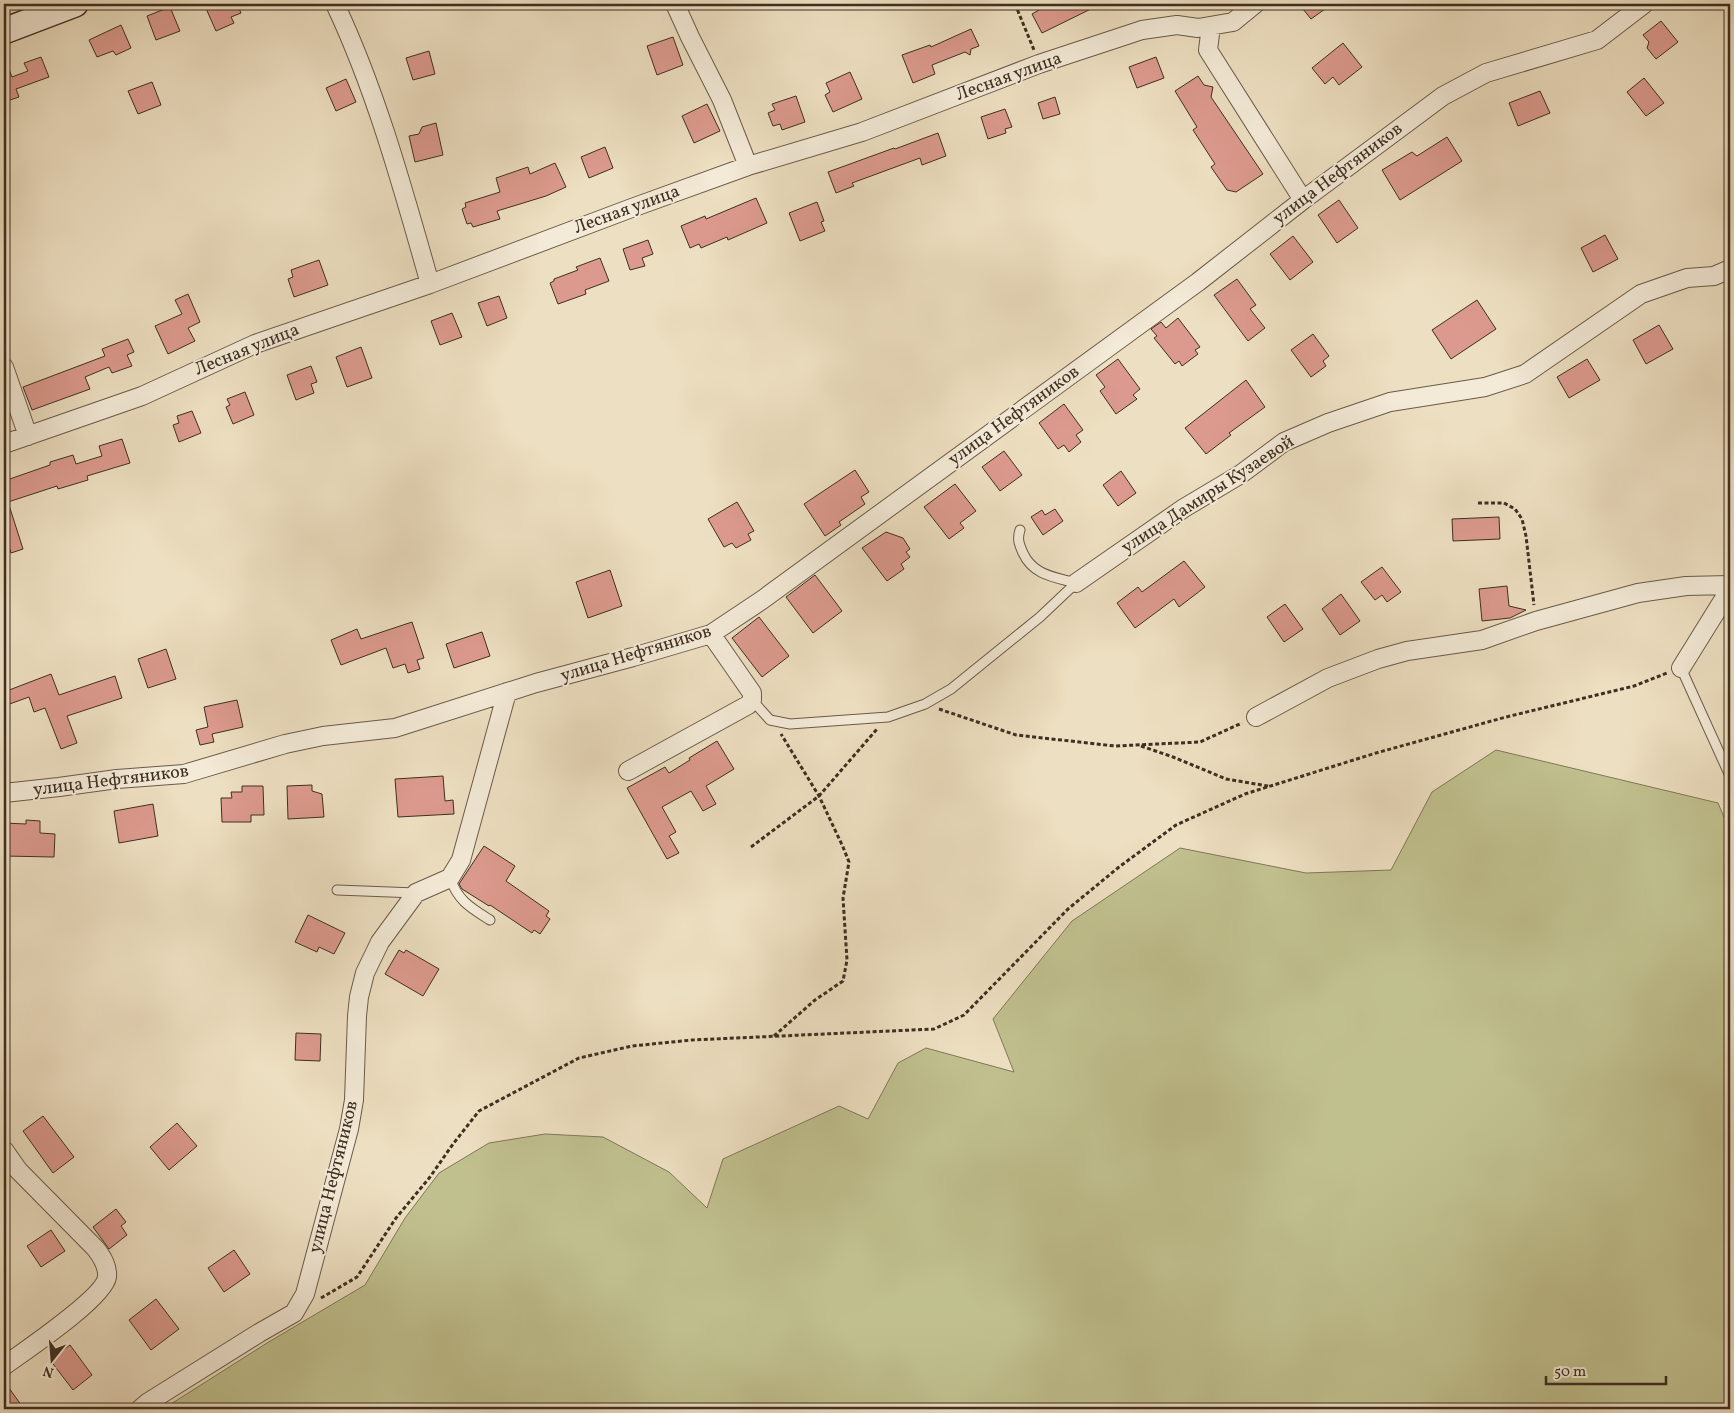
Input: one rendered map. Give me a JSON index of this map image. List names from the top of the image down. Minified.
{"streets":{"street":["Лесная улица","улица Нефтяников","улица Дамиры Кузаевой"]},"scale_bar":"50 m","north":"bottom"}
